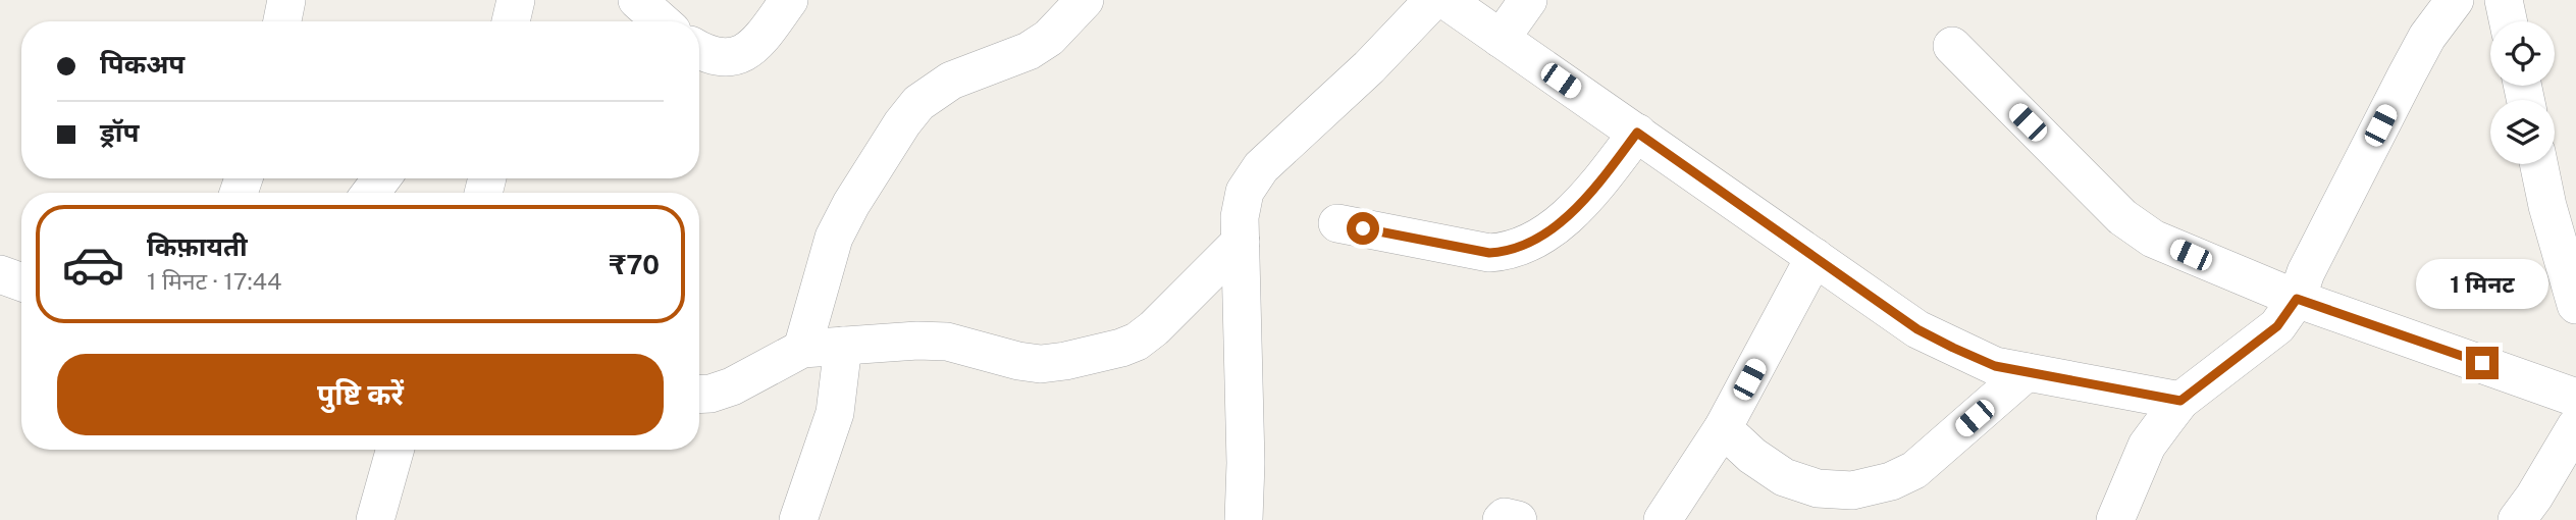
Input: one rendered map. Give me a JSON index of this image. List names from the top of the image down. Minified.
{"page":{"banner":["पिकअप","ड्रॉप"],"list":[{"name":"किफ़ायती","note":"1 मिनट · 17:44","value":"₹70"}],"bubble":"1 मिनट","buttons":"पुष्टि करें"}}
